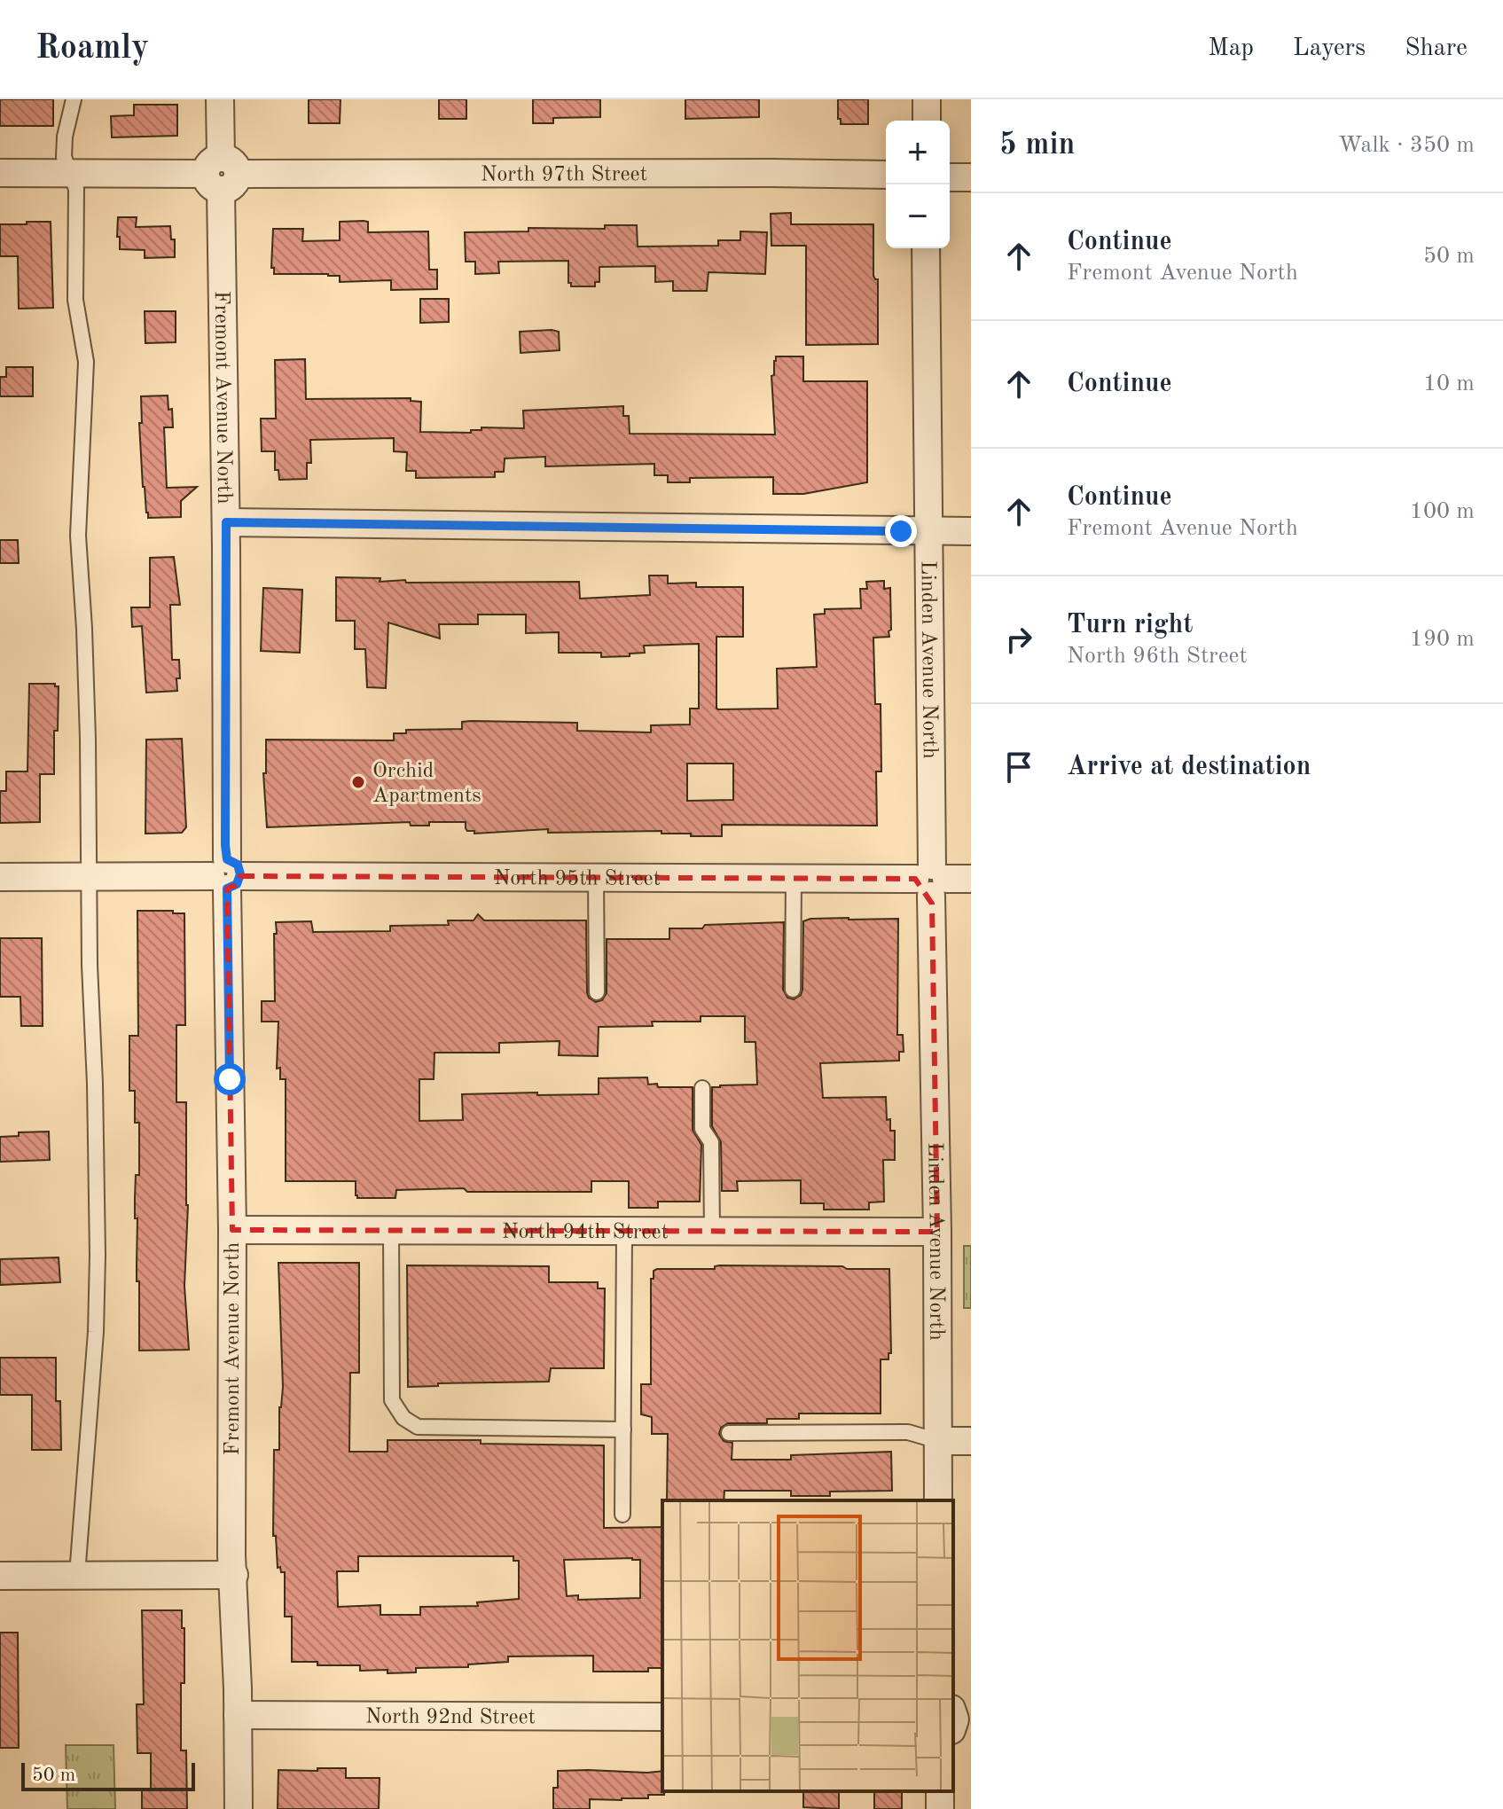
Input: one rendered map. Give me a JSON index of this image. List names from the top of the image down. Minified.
{"streets":{"street":["North 97th Street","Fremont Avenue North","Linden Avenue North","North 95th Street","North 94th Street","North 92nd Street"]},"crossings":[["North 97th Street","Fremont Avenue North"],["Fremont Avenue North","North 95th Street"],["Fremont Avenue North","North 94th Street"],["Fremont Avenue North","North 92nd Street"],["Linden Avenue North","North 95th Street"],["Linden Avenue North","North 94th Street"]],"places":["Orchid Apartments"],"scale_bar":"50 m","page":{"header":"Roamly","nav":["Map","Layers","Share"],"heading":["5 min","Walk · 350 m"],"map_buttons":["+","−"],"list":[["Continue","Fremont Avenue North","50 m"],["Continue","10 m"],["Continue","Fremont Avenue North","100 m"],["Turn right","North 96th Street","190 m"],"Arrive at destination"],"scale":"50 m"}}
